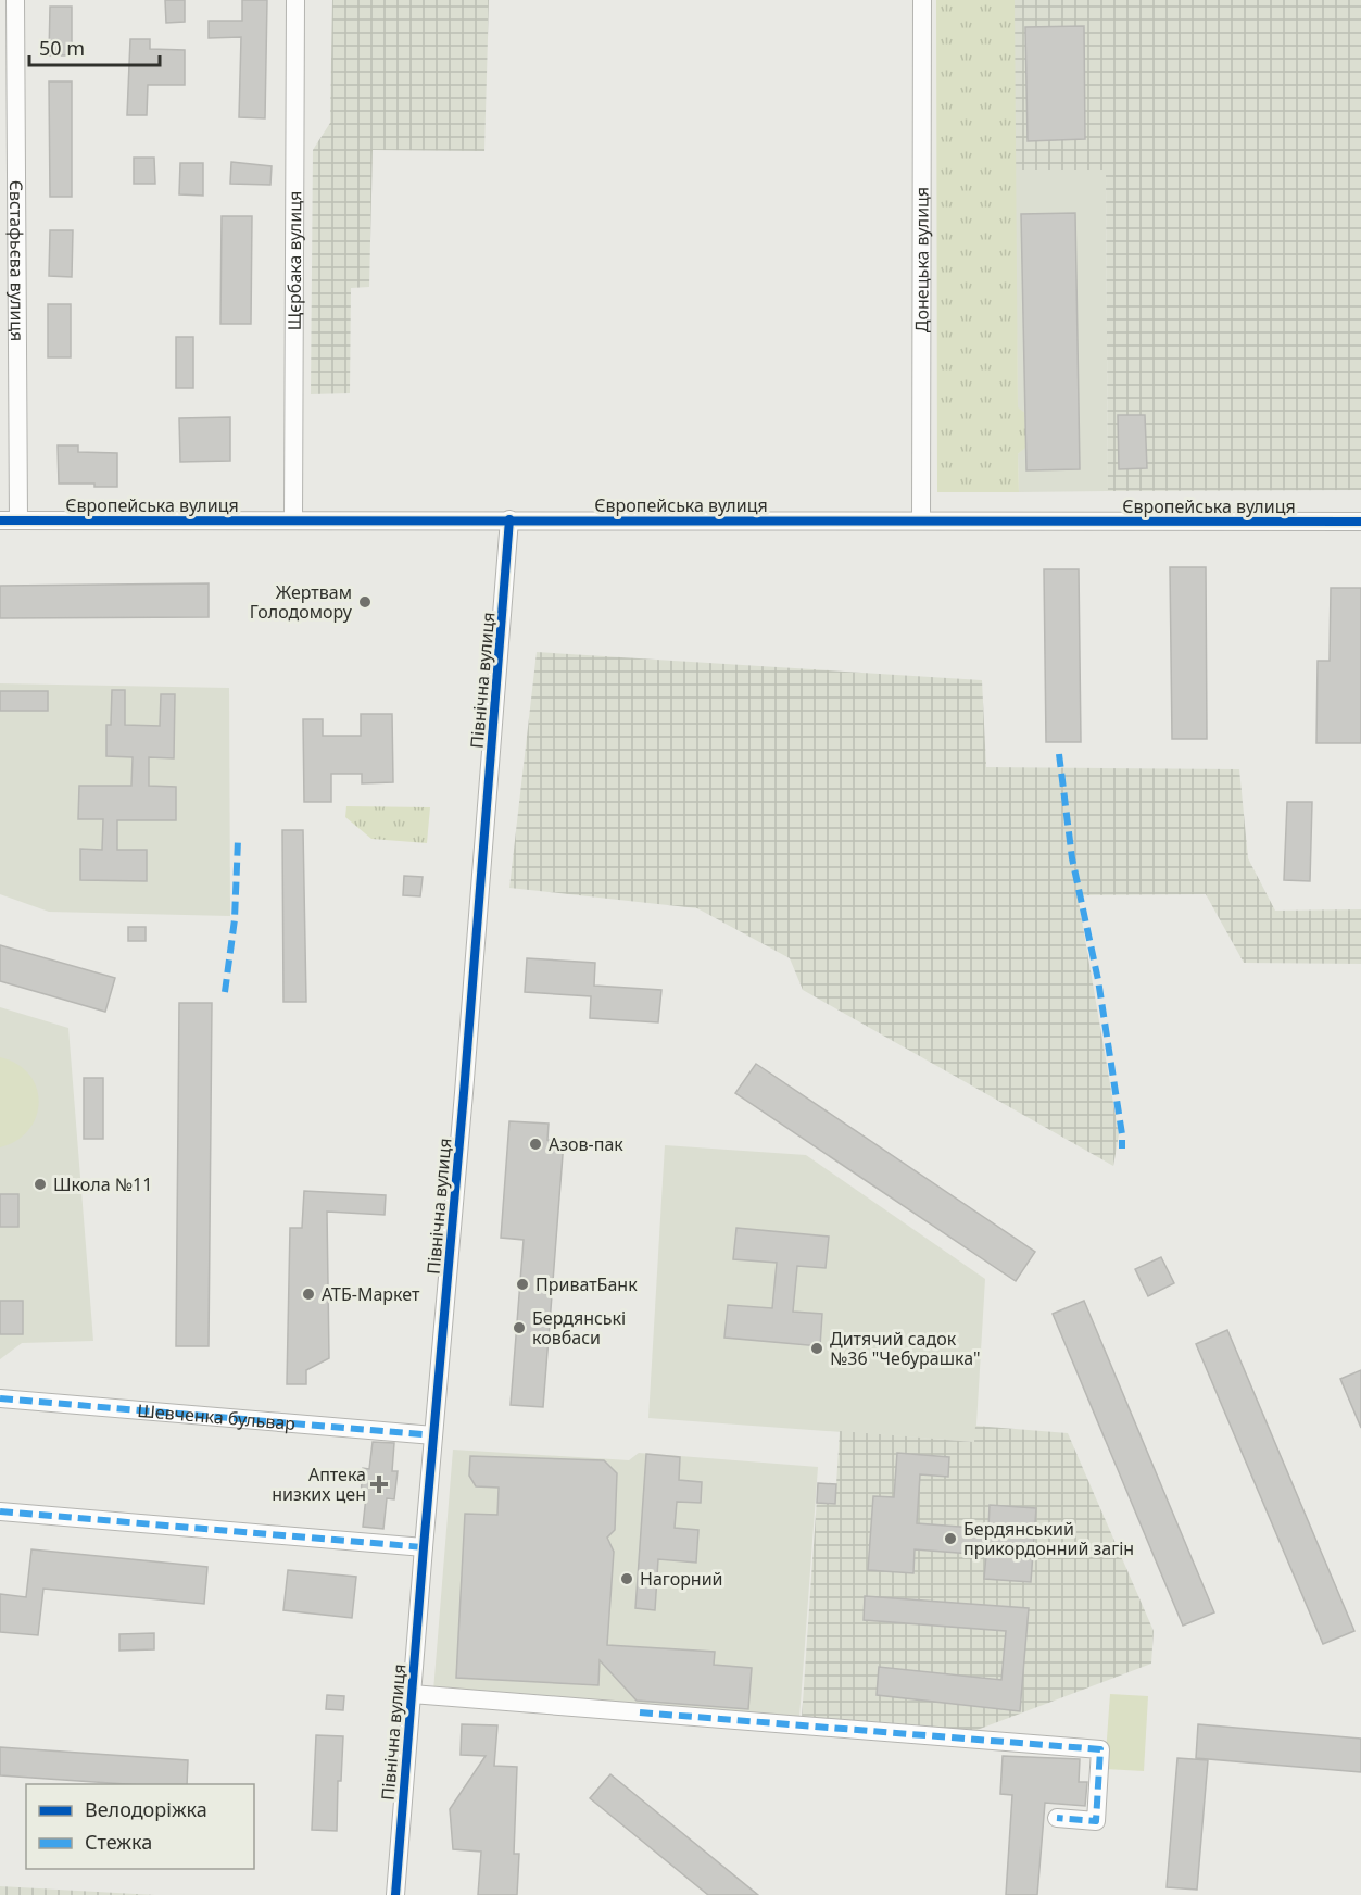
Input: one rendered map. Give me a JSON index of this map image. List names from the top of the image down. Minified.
{"streets":{"street":["Євстафьєва вулиця","Щєрбака вулиця","Донецька вулиця","Європейська вулиця","Північна вулиця","Шевченка бульвар"]},"crossings":[["Євстафьєва вулиця","Європейська вулиця"],["Щєрбака вулиця","Європейська вулиця"],["Донецька вулиця","Європейська вулиця"],["Європейська вулиця","Північна вулиця"],["Північна вулиця","Шевченка бульвар"]],"places":{"other":["Жертвам Голодомору","Азов-пак","Школа №11","ПриватБанк","АТБ-Маркет","Бердянські ковбаси","Дитячий садок №36 \"Чебурашка\"","Бердянський прикордонний загін","Нагорний"],"health":["Аптека низких цен"]},"legend":["Велодоріжка","Стежка"],"scale_bar":"50 m"}
